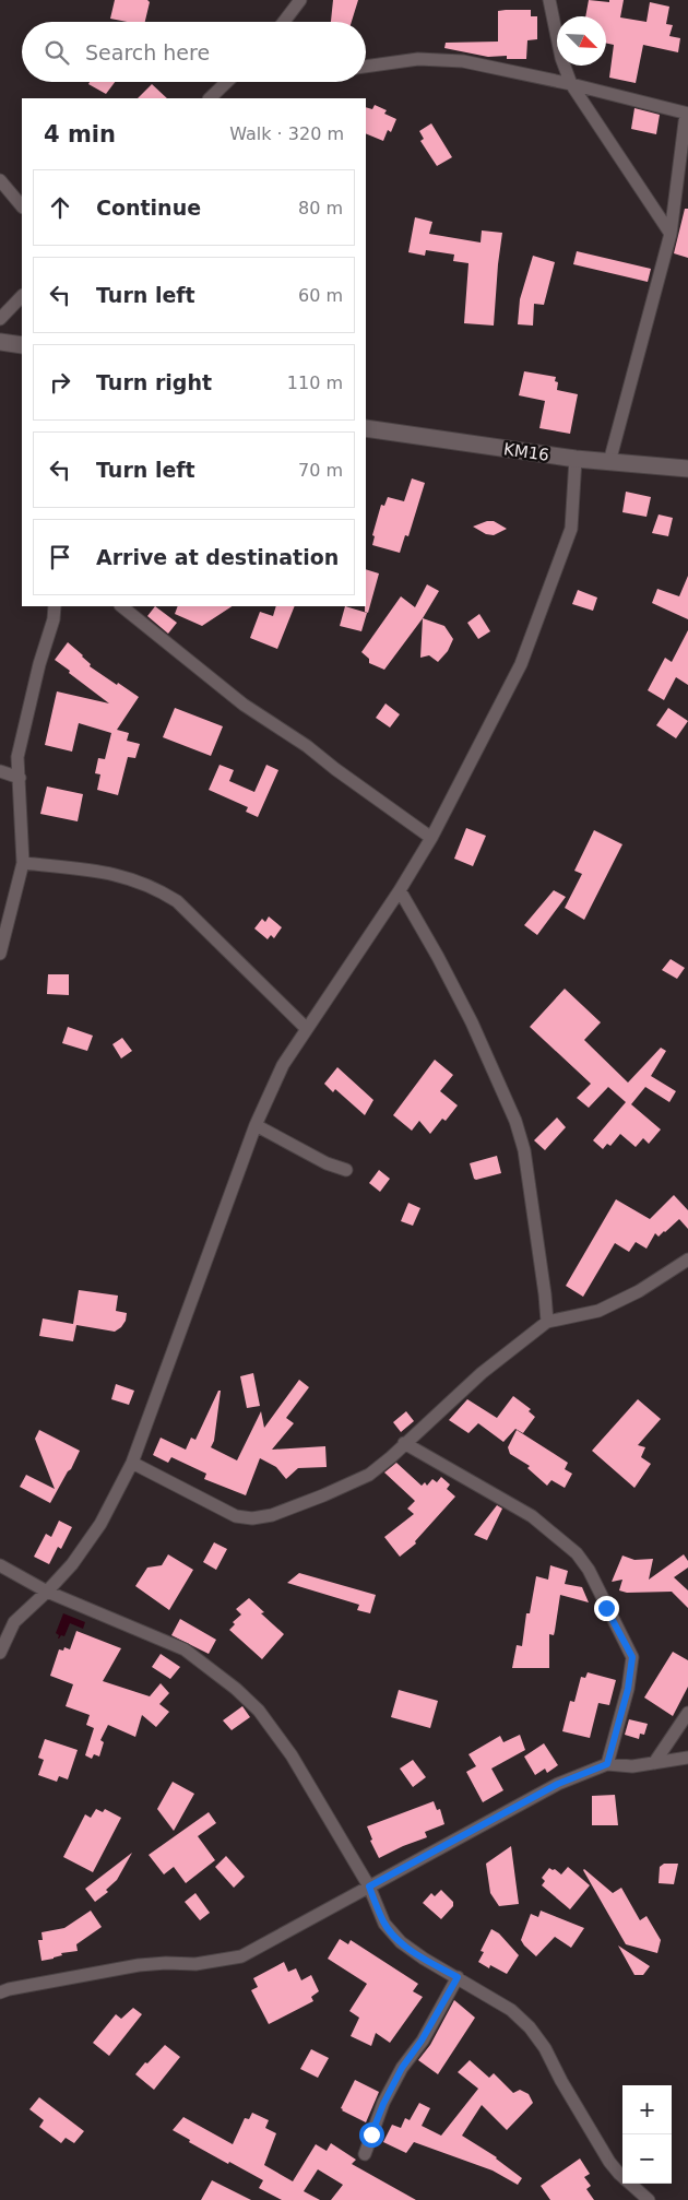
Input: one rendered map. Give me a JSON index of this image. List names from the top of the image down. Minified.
{"streets":{"street":["KM16"]},"north":"bottom right","page":{"search":"Search here","heading":["4 min","Walk · 320 m"],"list":[["Continue","80 m"],["Turn left","60 m"],["Turn right","110 m"],["Turn left","70 m"],"Arrive at destination"],"map_buttons":["+","−"]}}
